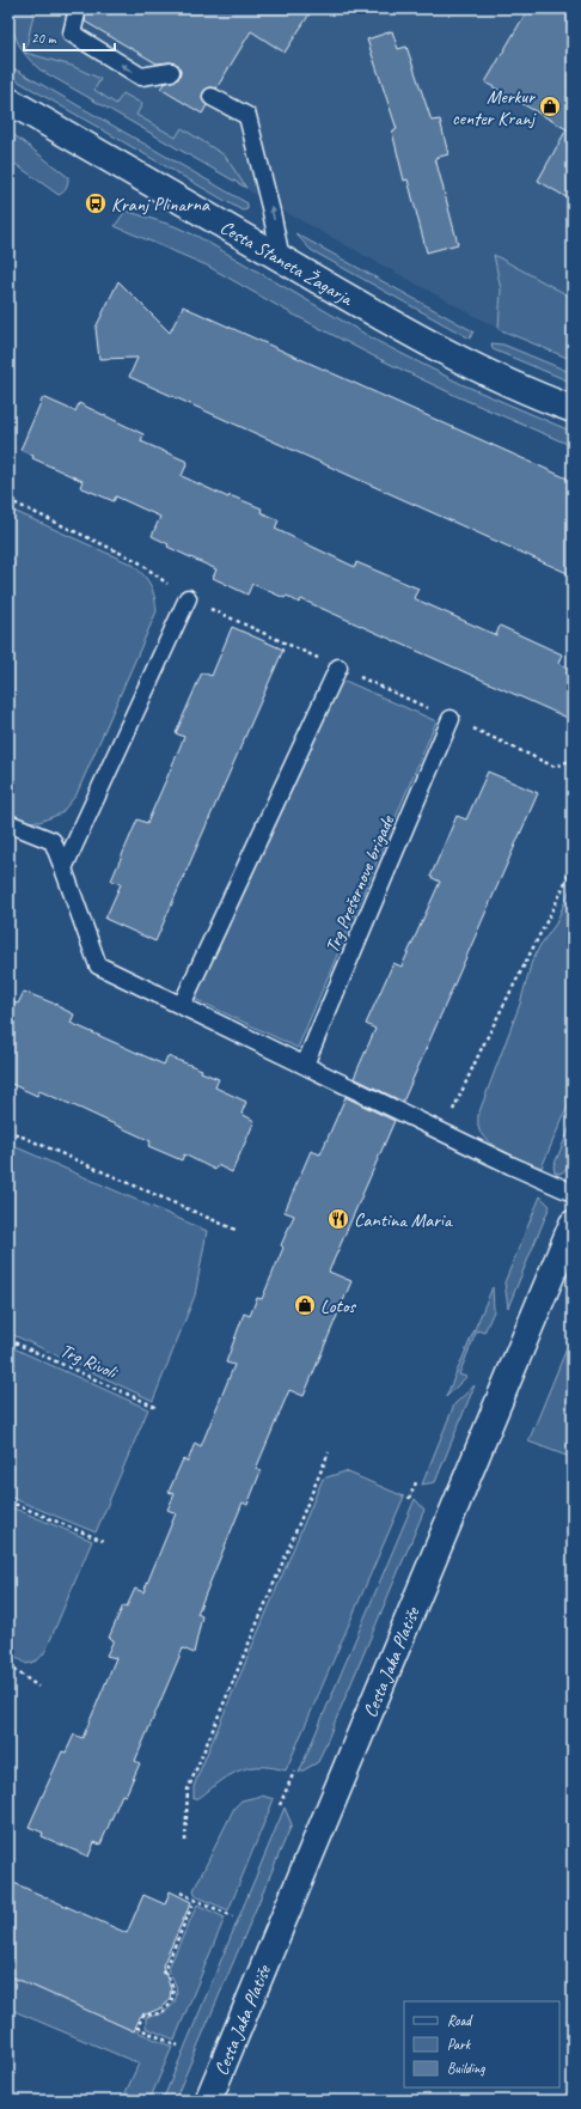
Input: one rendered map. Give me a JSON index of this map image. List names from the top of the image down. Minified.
{"streets":{"street":["Cesta Staneta Žagarja","Cesta Jaka Platiše"],"lane":["Trg Prešernove brigade"],"path":["Trg Rivoli"]},"places":{"shop":["Merkur center Kranj","Lotos"],"bus stop":["Kranj Plinarna"],"restaurant":["Cantina Maria"]},"legend":["Road","Park","Building"],"scale_bar":"20 m"}
